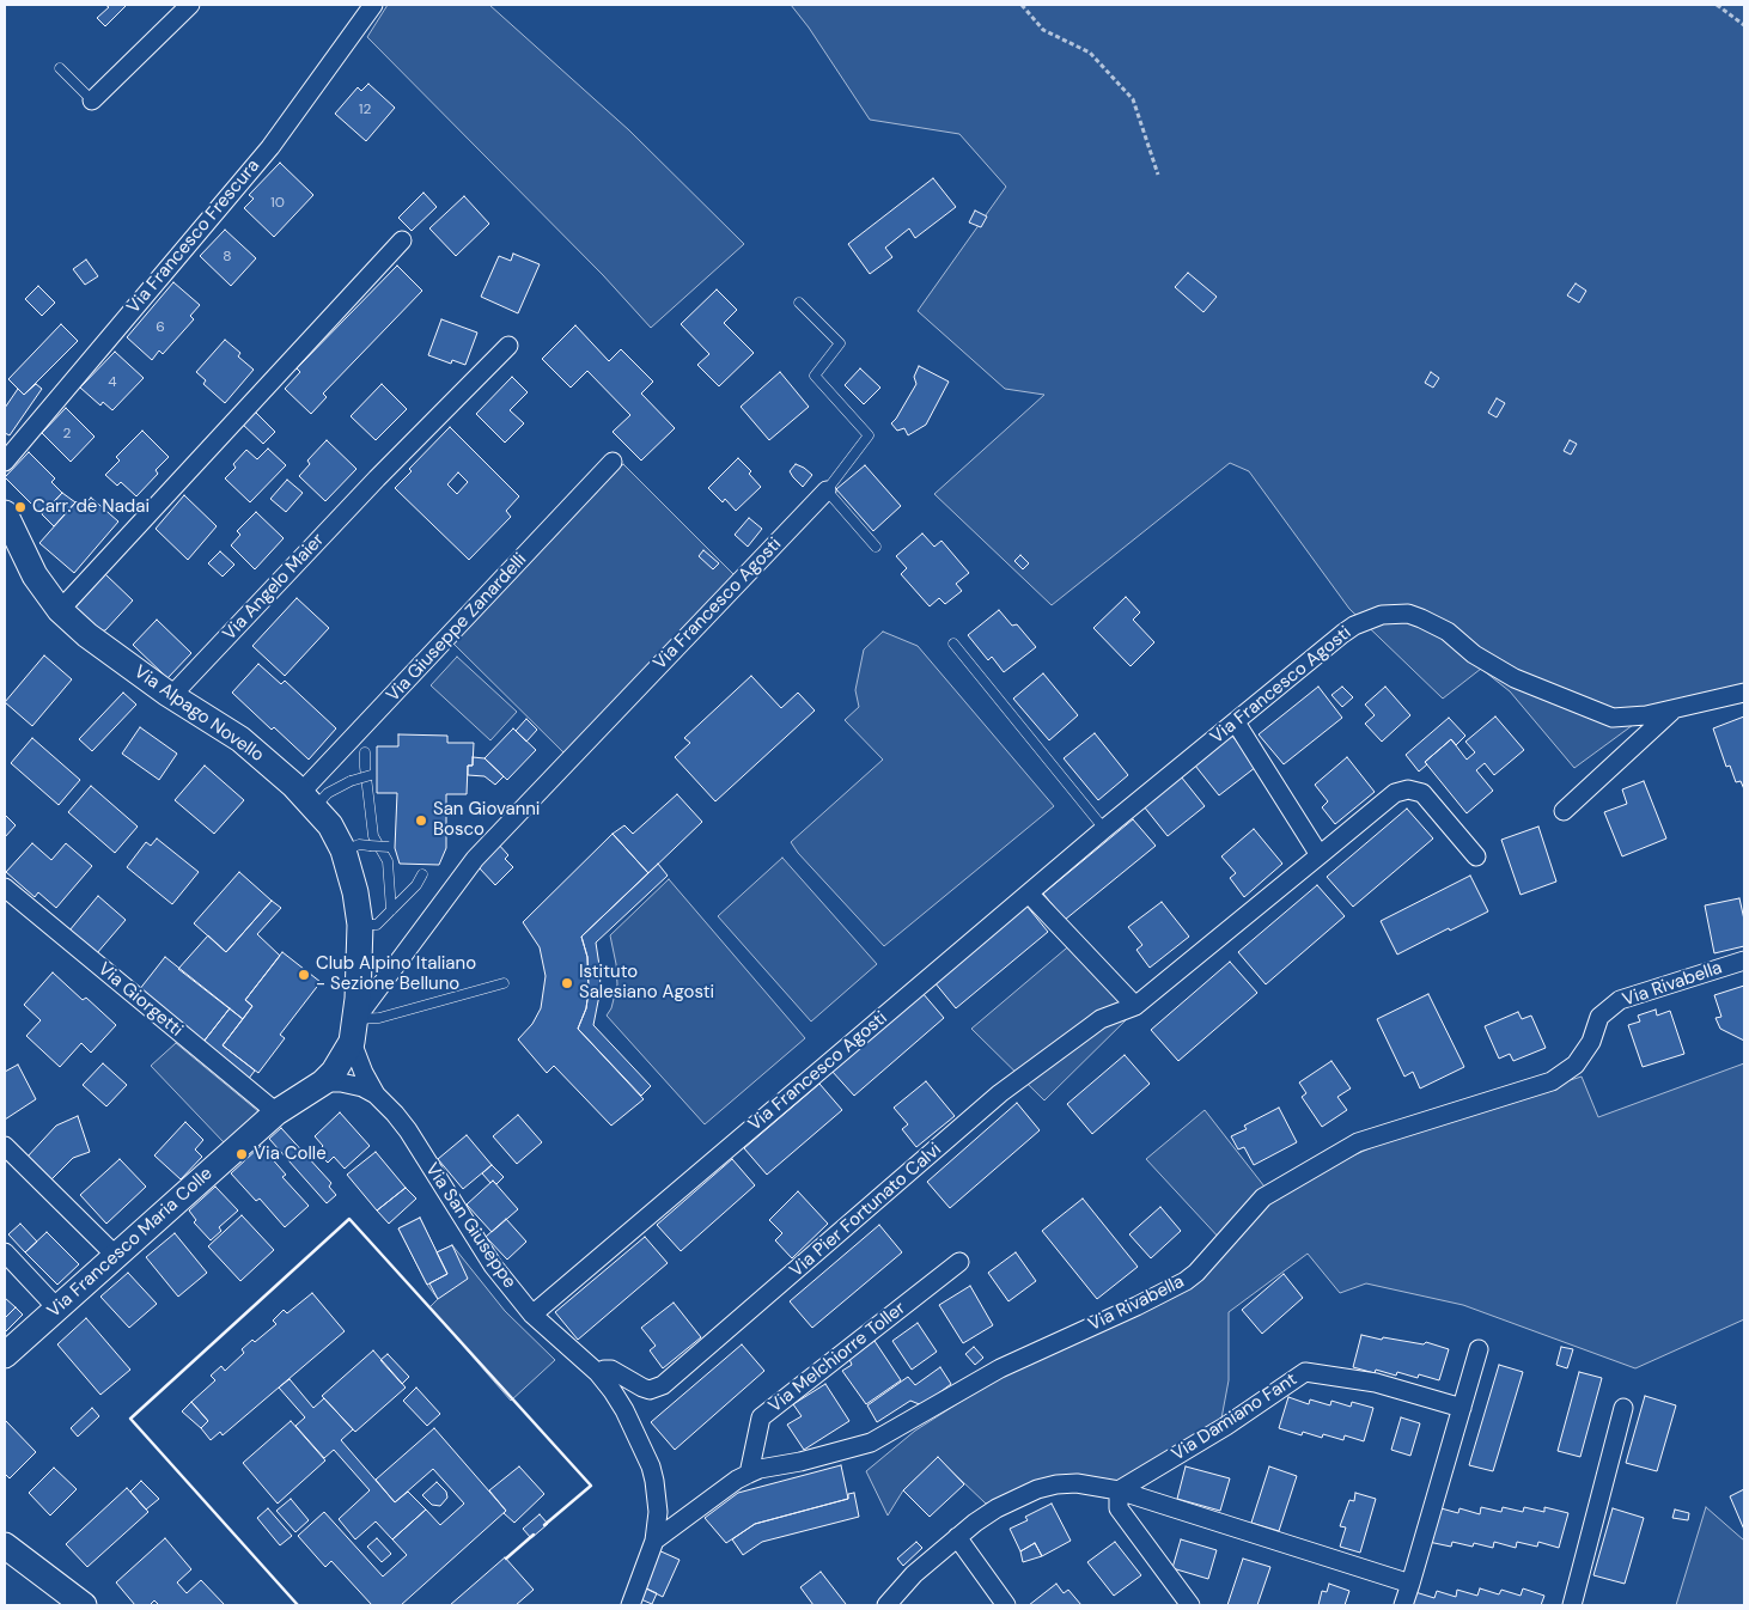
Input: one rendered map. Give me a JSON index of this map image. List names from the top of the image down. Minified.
{"streets":{"street":["Via Francesco Frescura","Via Angelo Maier","Via Francesco Agosti","Via Giuseppe Zanardelli","Via Alpago Novello","Via Rivabella","Via Giorgetti","Via Pier Fortunato Calvi","Via San Giuseppe","Via Francesco Maria Colle","Via Melchiorre Toller","Via Damiano Fant"]},"crossings":[["Via Angelo Maier","Via Alpago Novello"],["Via Francesco Agosti","Via San Giuseppe"],["Via Francesco Agosti","Via Francesco Maria Colle"],["Via Giuseppe Zanardelli","Via Alpago Novello"],["Via Rivabella","Via San Giuseppe"],["Via Rivabella","Via Melchiorre Toller"],["Via Giorgetti","Via Francesco Maria Colle"],["Via Pier Fortunato Calvi","Via San Giuseppe"],["Via San Giuseppe","Via Francesco Maria Colle"]],"places":["Carr. de Nadai","San Giovanni Bosco","Club Alpino Italiano - Sezione Belluno","Istituto Salesiano Agosti","Via Colle"],"house_numbers":["12","10","8","6","4","2"]}
